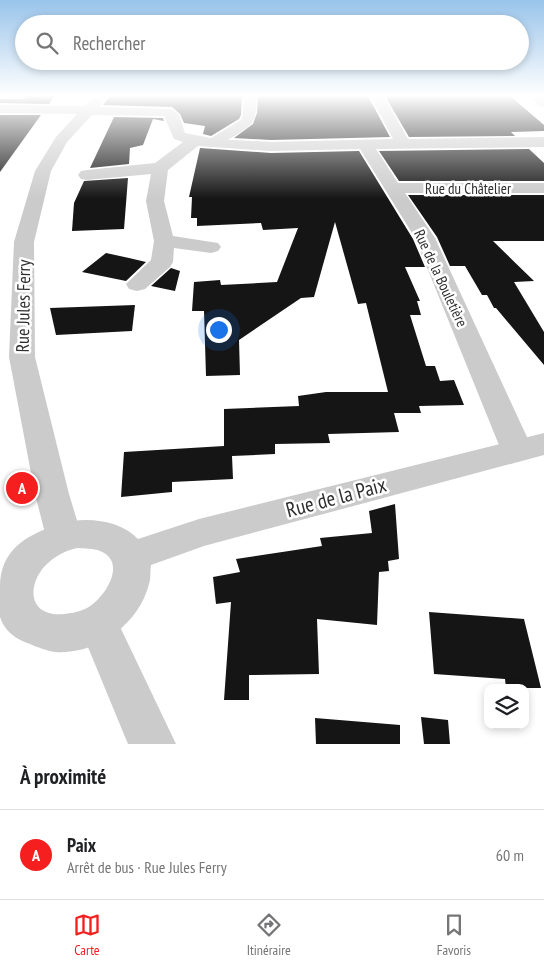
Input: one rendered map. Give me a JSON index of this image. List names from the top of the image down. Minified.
{"streets":{"street":["Rue du Châtelier","Rue de la Bouletière","Rue Jules Ferry","Rue de la Paix"]},"crossings":[["Rue du Châtelier","Rue de la Bouletière"],["Rue de la Bouletière","Rue de la Paix"],["Rue Jules Ferry","Rue de la Paix"]],"page":{"search":"Rechercher","pins":"A","heading":"À proximité","list":[{"mark":"A","name":"Paix","note":"Arrêt de bus · Rue Jules Ferry","value":"60 m"}],"nav":["Carte","Itinéraire","Favoris"]}}
